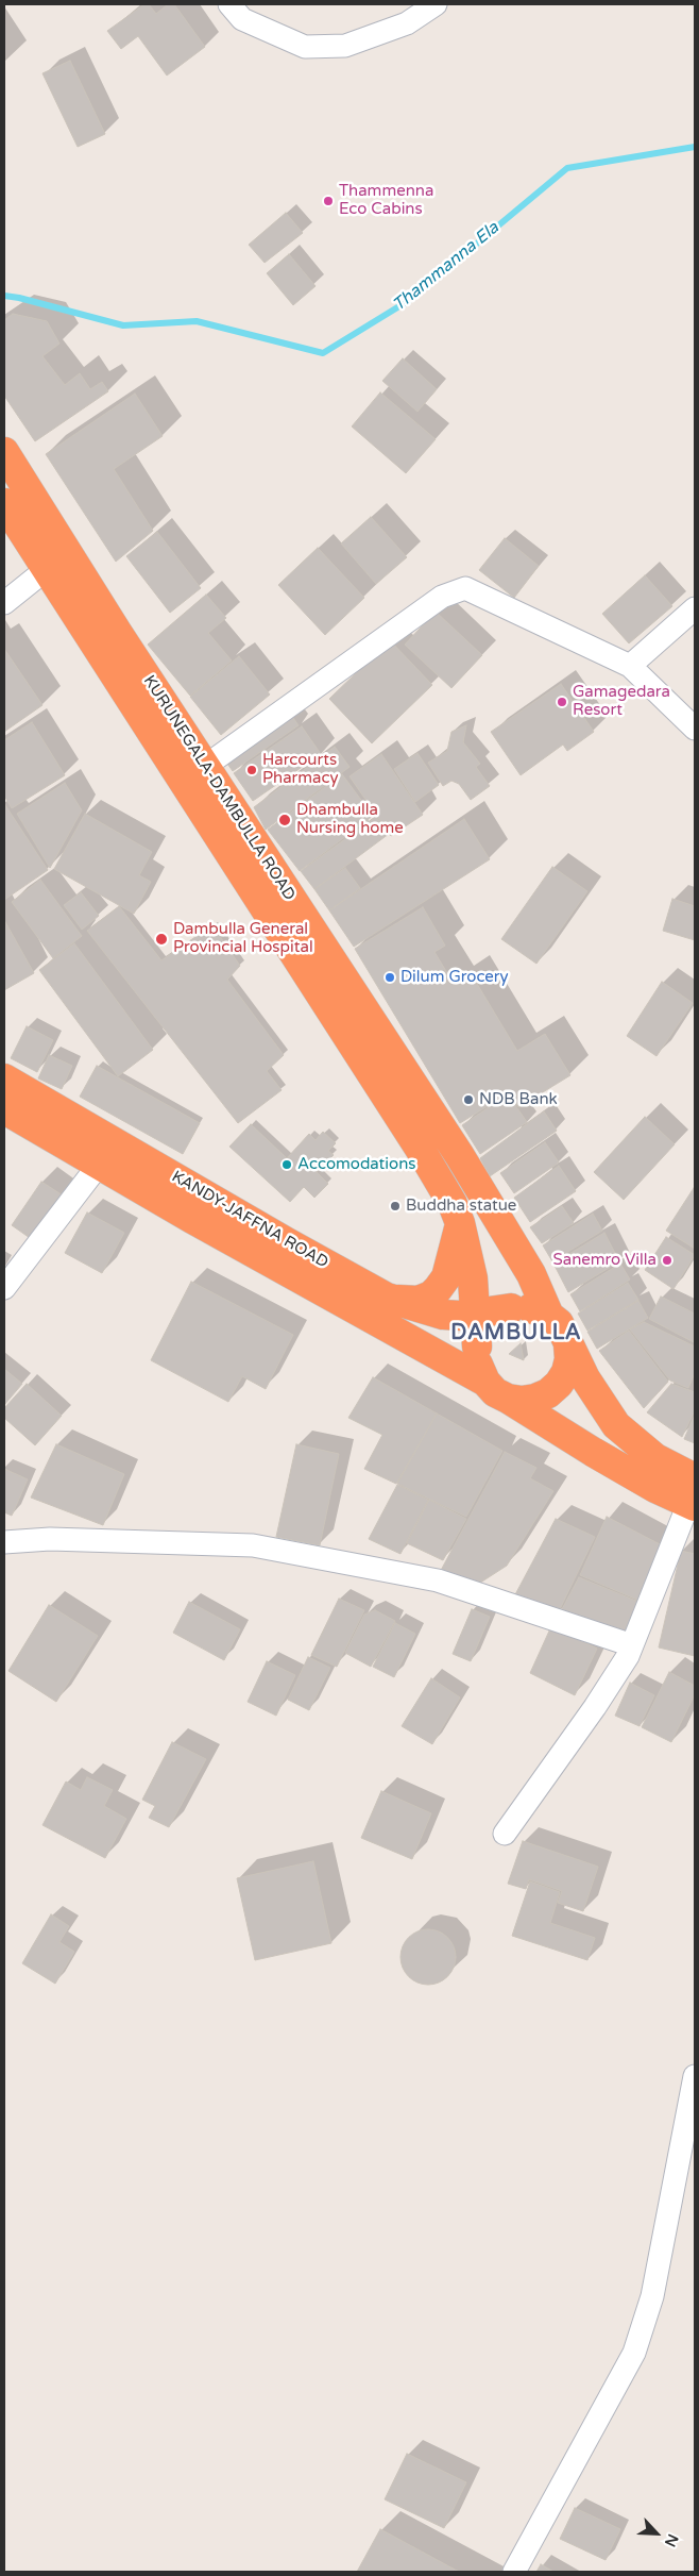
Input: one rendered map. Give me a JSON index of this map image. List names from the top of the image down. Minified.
{"streets":{"highway":["KURUNEGALA-DAMBULLA ROAD","KANDY-JAFFNA ROAD"]},"crossings":[["KURUNEGALA-DAMBULLA ROAD","KANDY-JAFFNA ROAD"]],"districts":["DAMBULLA"],"water":["Thammanna Ela"],"places":["Thammenna Eco Cabins","Gamagedara Resort","Harcourts Pharmacy","Dhambulla Nursing home","Dambulla General Provincial Hospital","Dilum Grocery","NDB Bank","Accomodations","Buddha statue","Sanemro Villa"],"north":"bottom right"}
